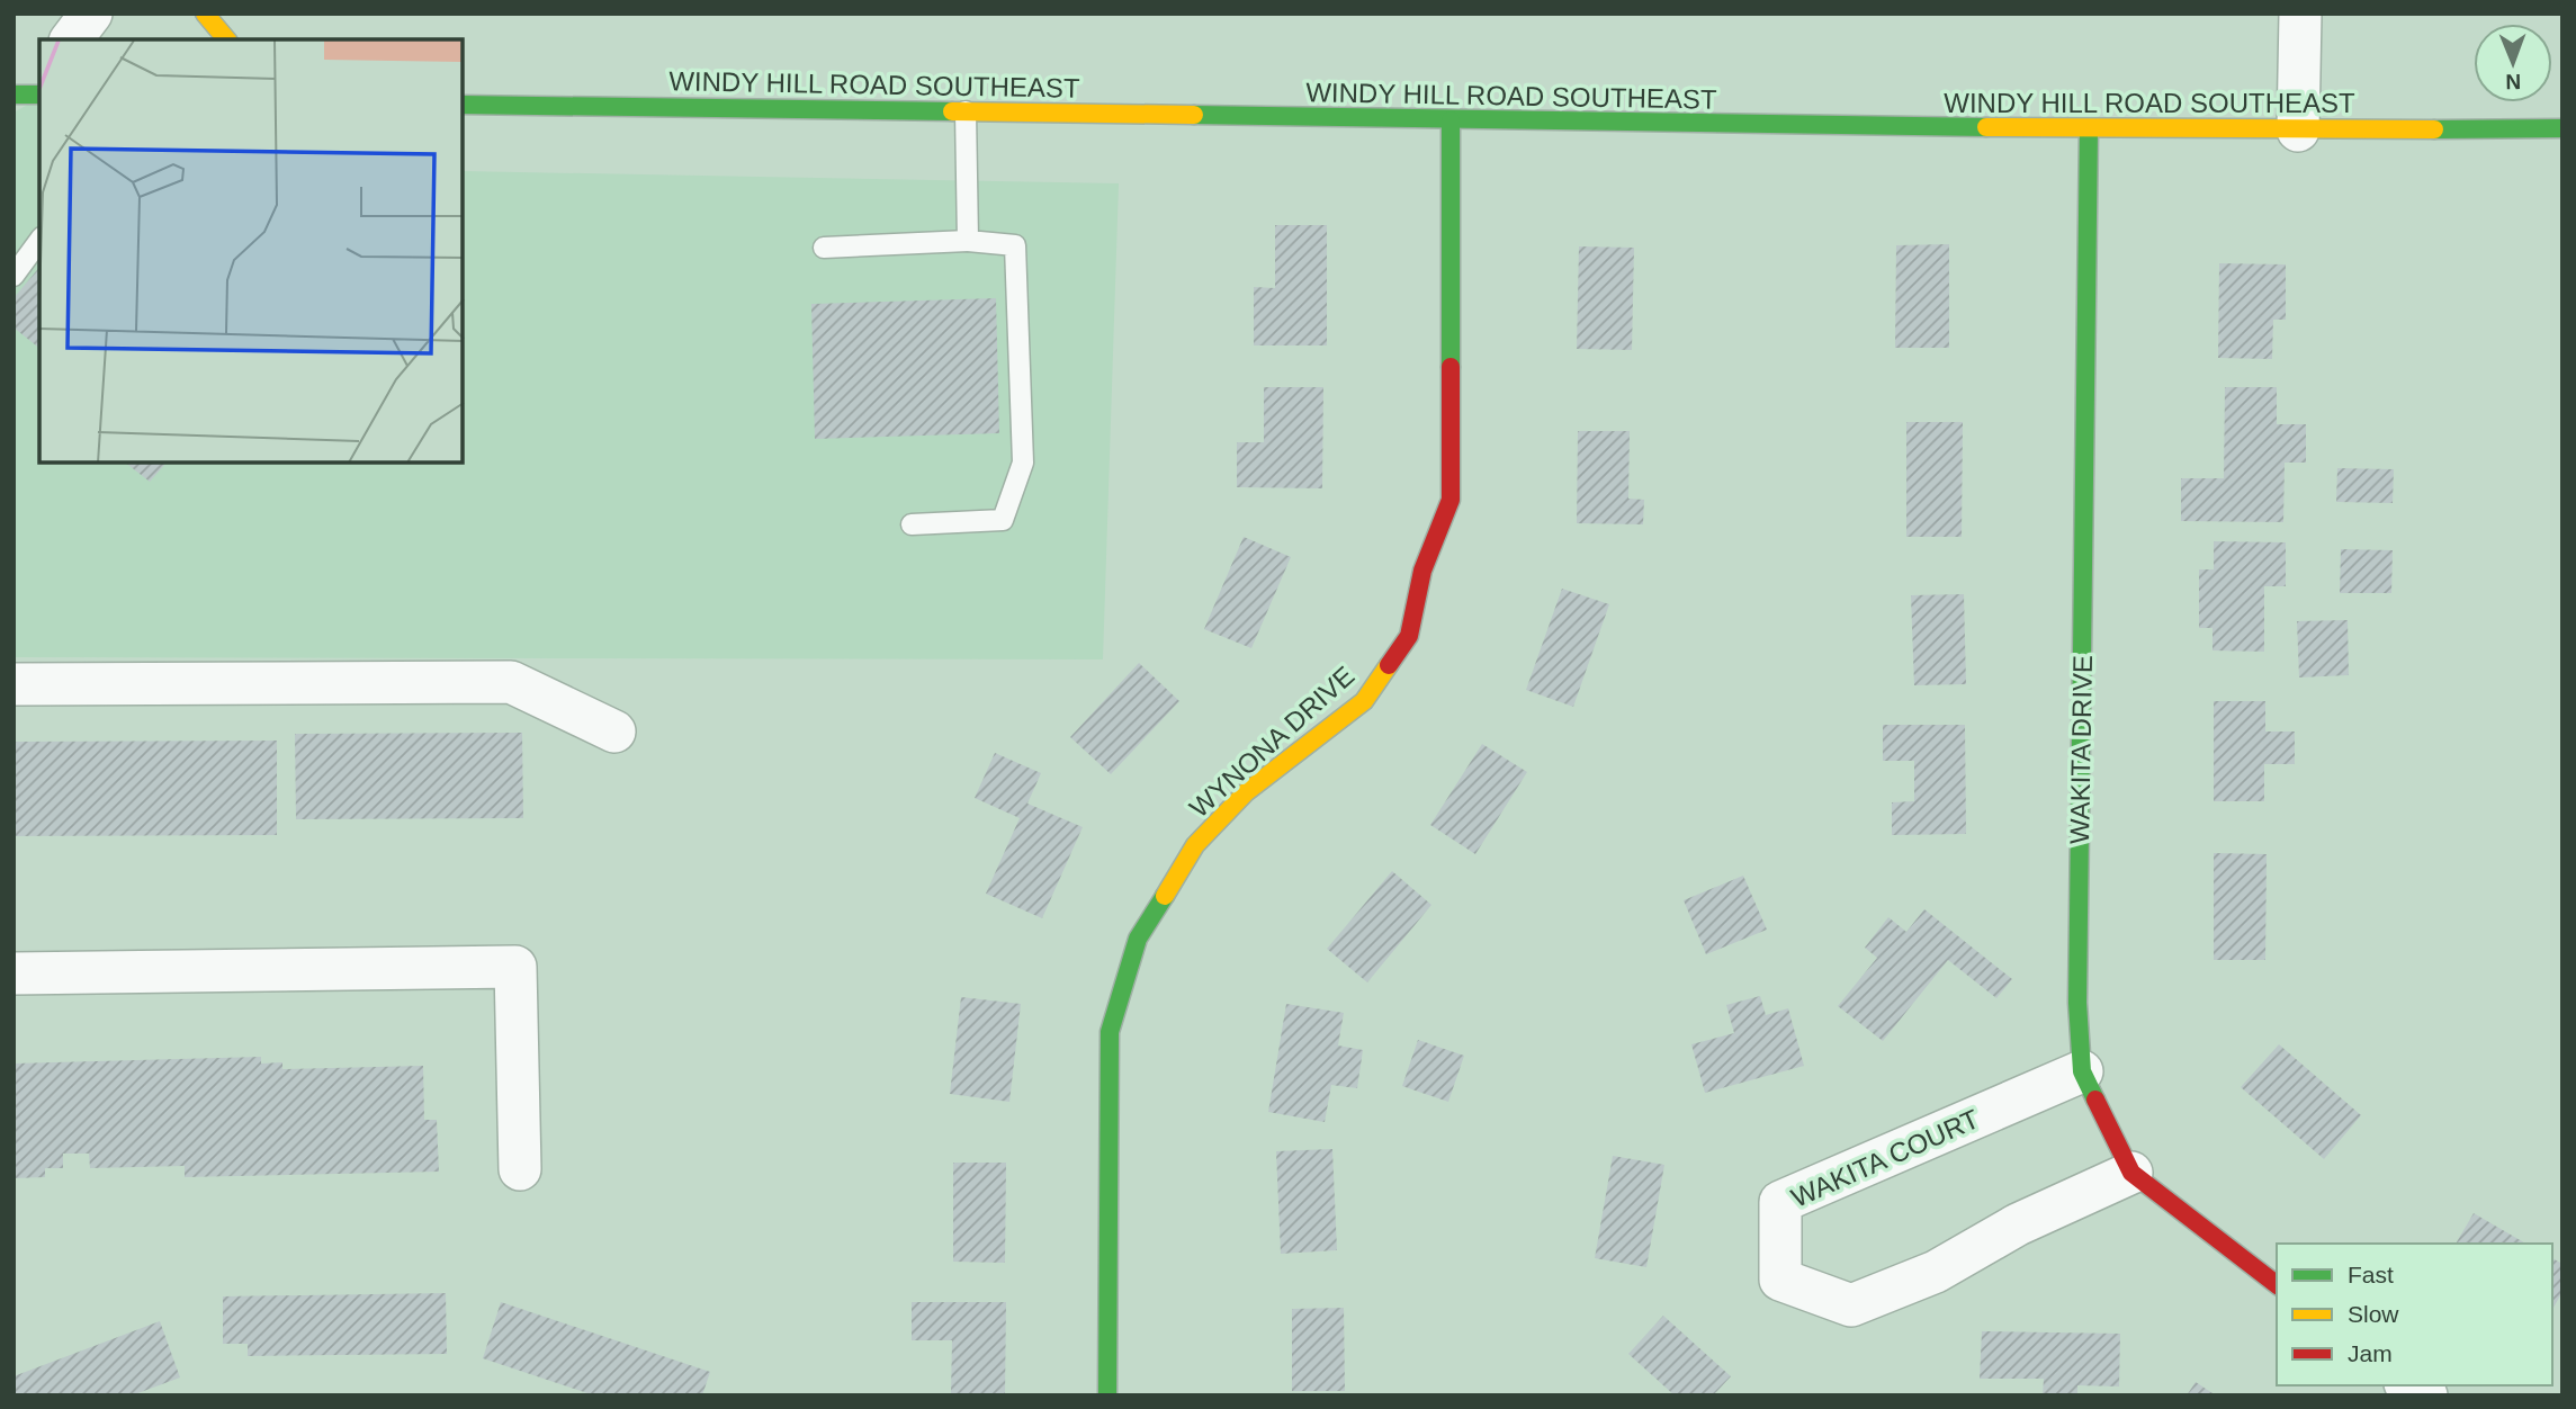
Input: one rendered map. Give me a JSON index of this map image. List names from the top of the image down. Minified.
{"streets":{"street":["WINDY HILL ROAD SOUTHEAST","WYNONA DRIVE","WAKITA DRIVE","WAKITA COURT"]},"crossings":[["WINDY HILL ROAD SOUTHEAST","WYNONA DRIVE"],["WINDY HILL ROAD SOUTHEAST","WAKITA DRIVE"],["WAKITA DRIVE","WAKITA COURT"]],"legend":["Fast","Slow","Jam"],"north":"bottom"}
